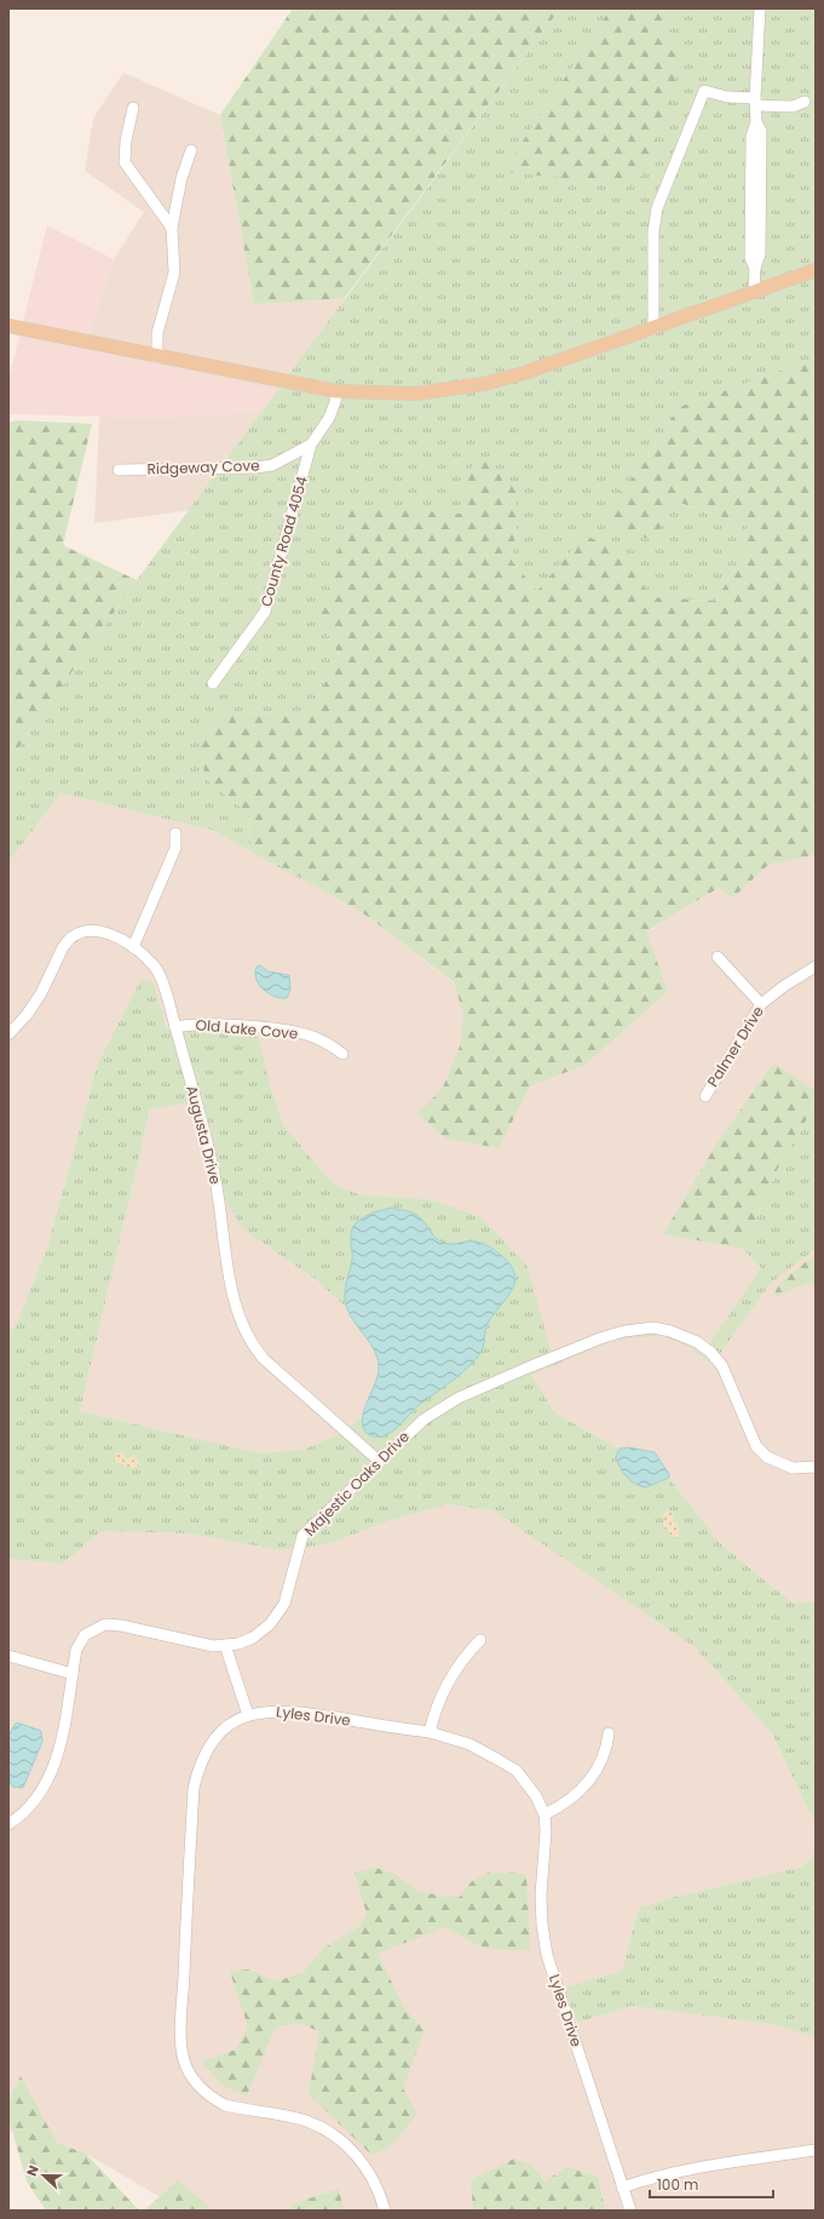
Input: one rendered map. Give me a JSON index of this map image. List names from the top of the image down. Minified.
{"streets":{"street":["Ridgeway Cove","County Road 4054","Old Lake Cove","Palmer Drive","Augusta Drive","Majestic Oaks Drive","Lyles Drive"]},"crossings":[["Ridgeway Cove","County Road 4054"],["Old Lake Cove","Augusta Drive"],["Augusta Drive","Majestic Oaks Drive"]],"scale_bar":"100 m","north":"left"}
